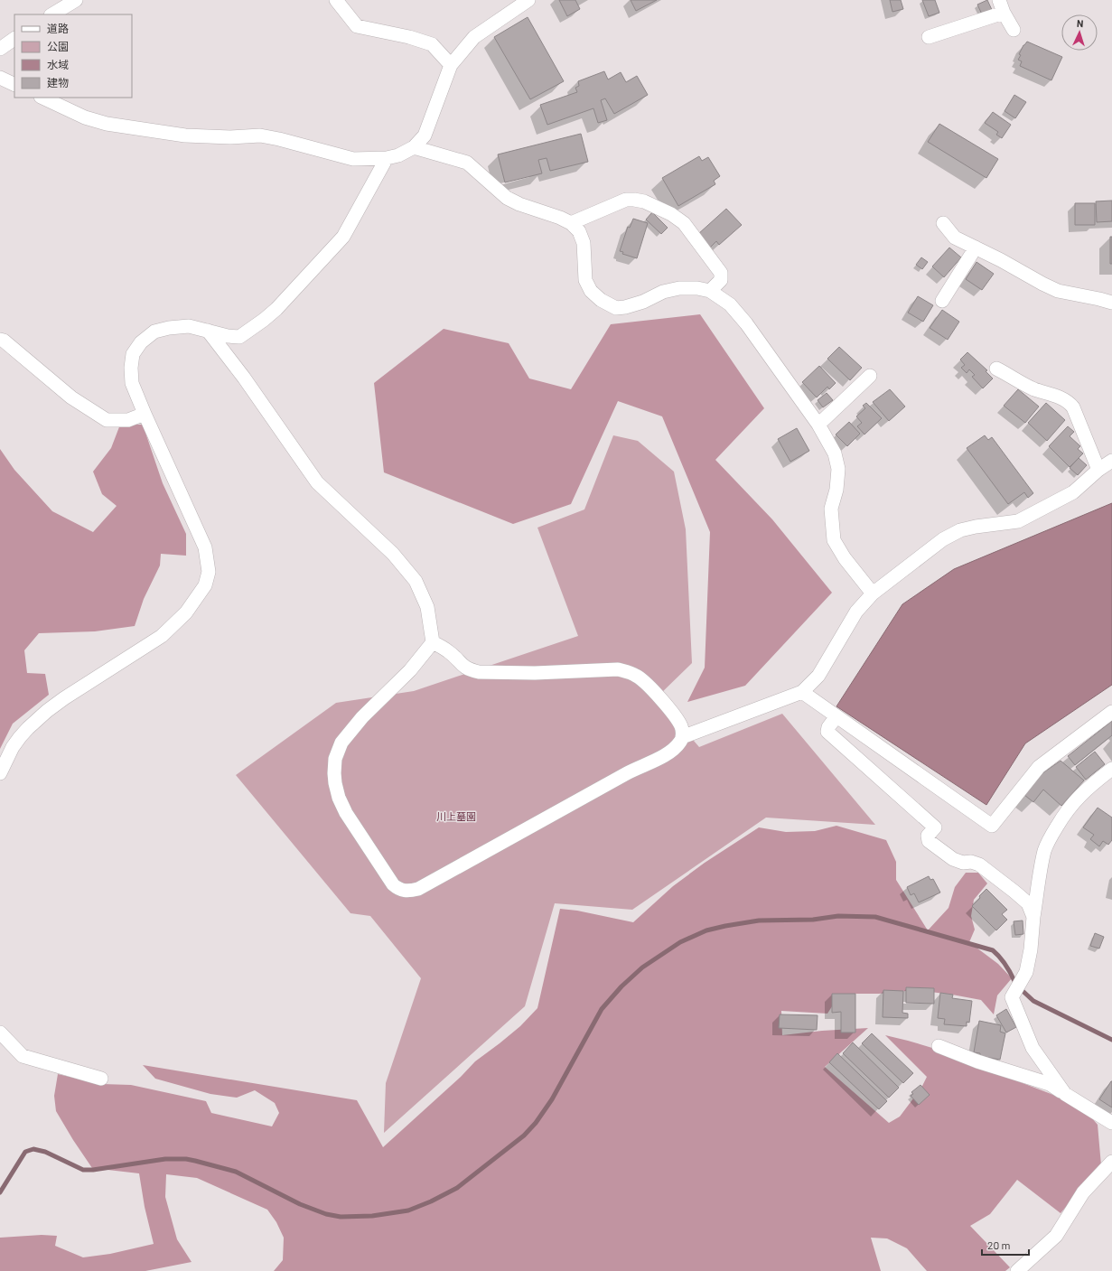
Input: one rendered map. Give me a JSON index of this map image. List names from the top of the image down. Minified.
{"parks":["川上墓園"],"legend":["道路","公園","水域","建物"],"scale_bar":"20 m","north":"top"}
